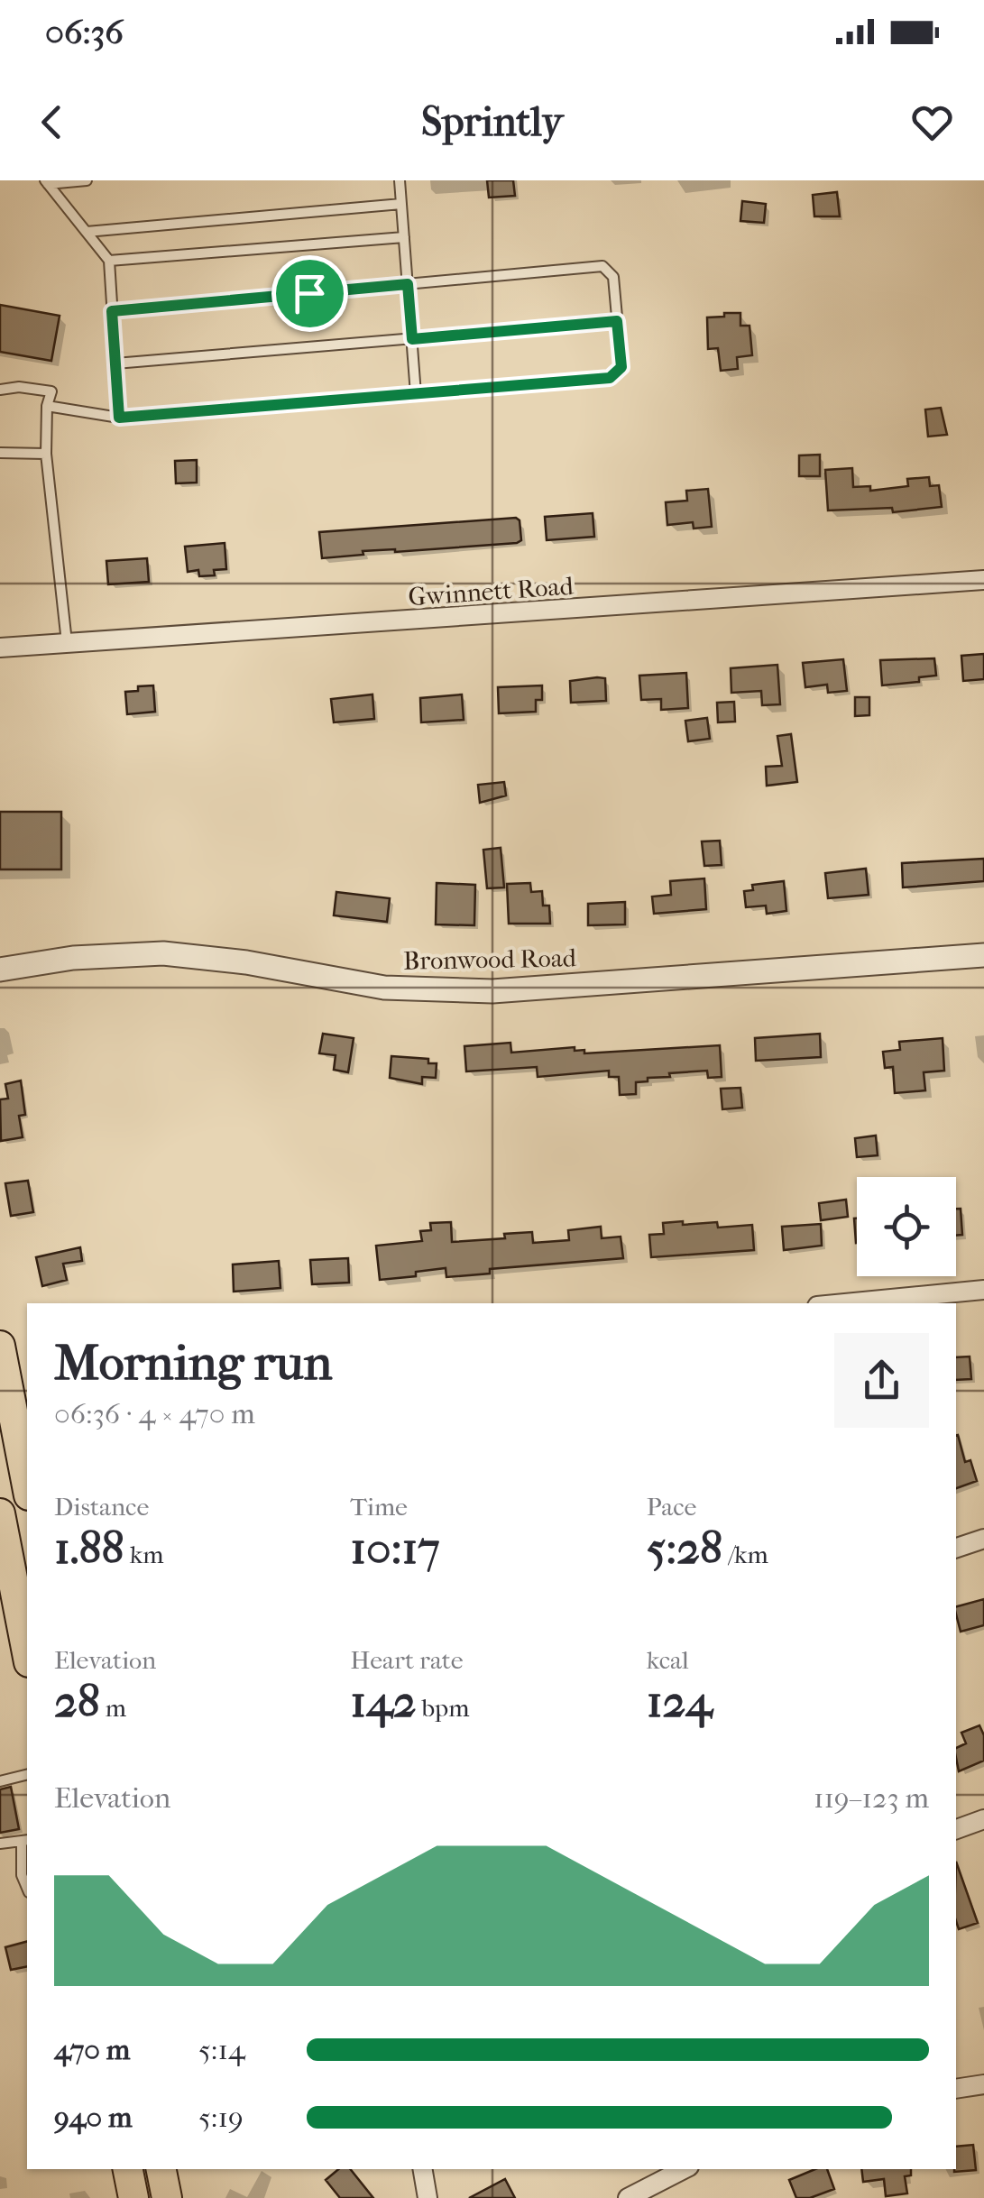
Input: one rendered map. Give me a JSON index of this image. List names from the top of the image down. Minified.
{"streets":{"street":["Gwinnett Road","Bronwood Road"]},"page":{"status":"06:36","header":"Sprintly","heading":["Morning run","06:36 · 4 × 470 m"],"stats":[["Distance","1.88 km"],["Time","10:17"],["Pace","5:28 /km"],["Elevation","28 m"],["Heart rate","142 bpm"],["kcal","124"]],"chart":["Elevation","119–123 m"],"list":[{"name":"470 m","note":"5:14"},{"name":"940 m","note":"5:19"}]}}
